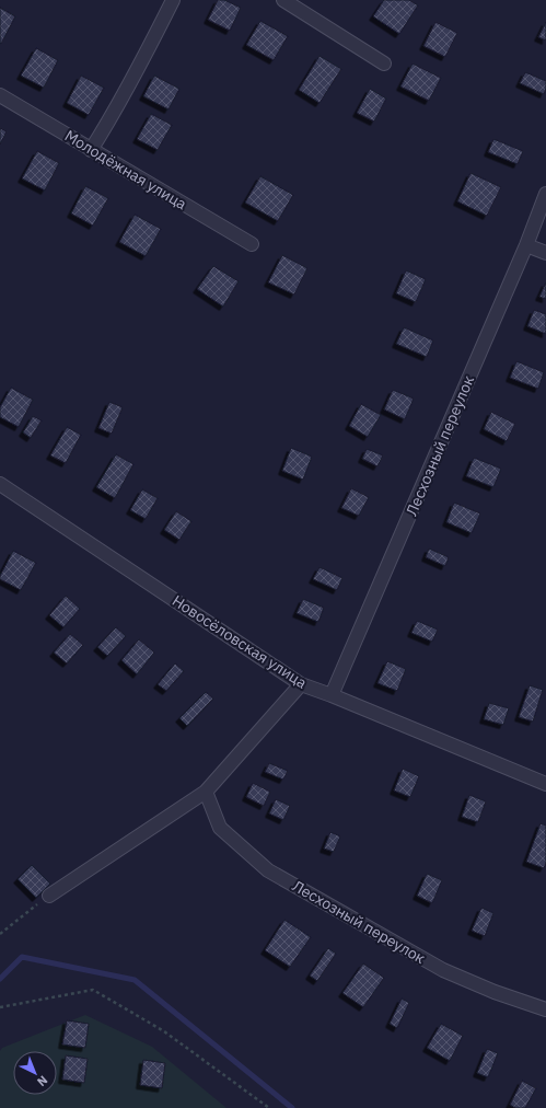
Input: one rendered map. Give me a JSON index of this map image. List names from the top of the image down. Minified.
{"streets":{"street":["Молодёжная улица","Лесхозный переулок","Новосёловская улица"]},"crossings":[["Лесхозный переулок","Новосёловская улица"]],"north":"bottom right"}
